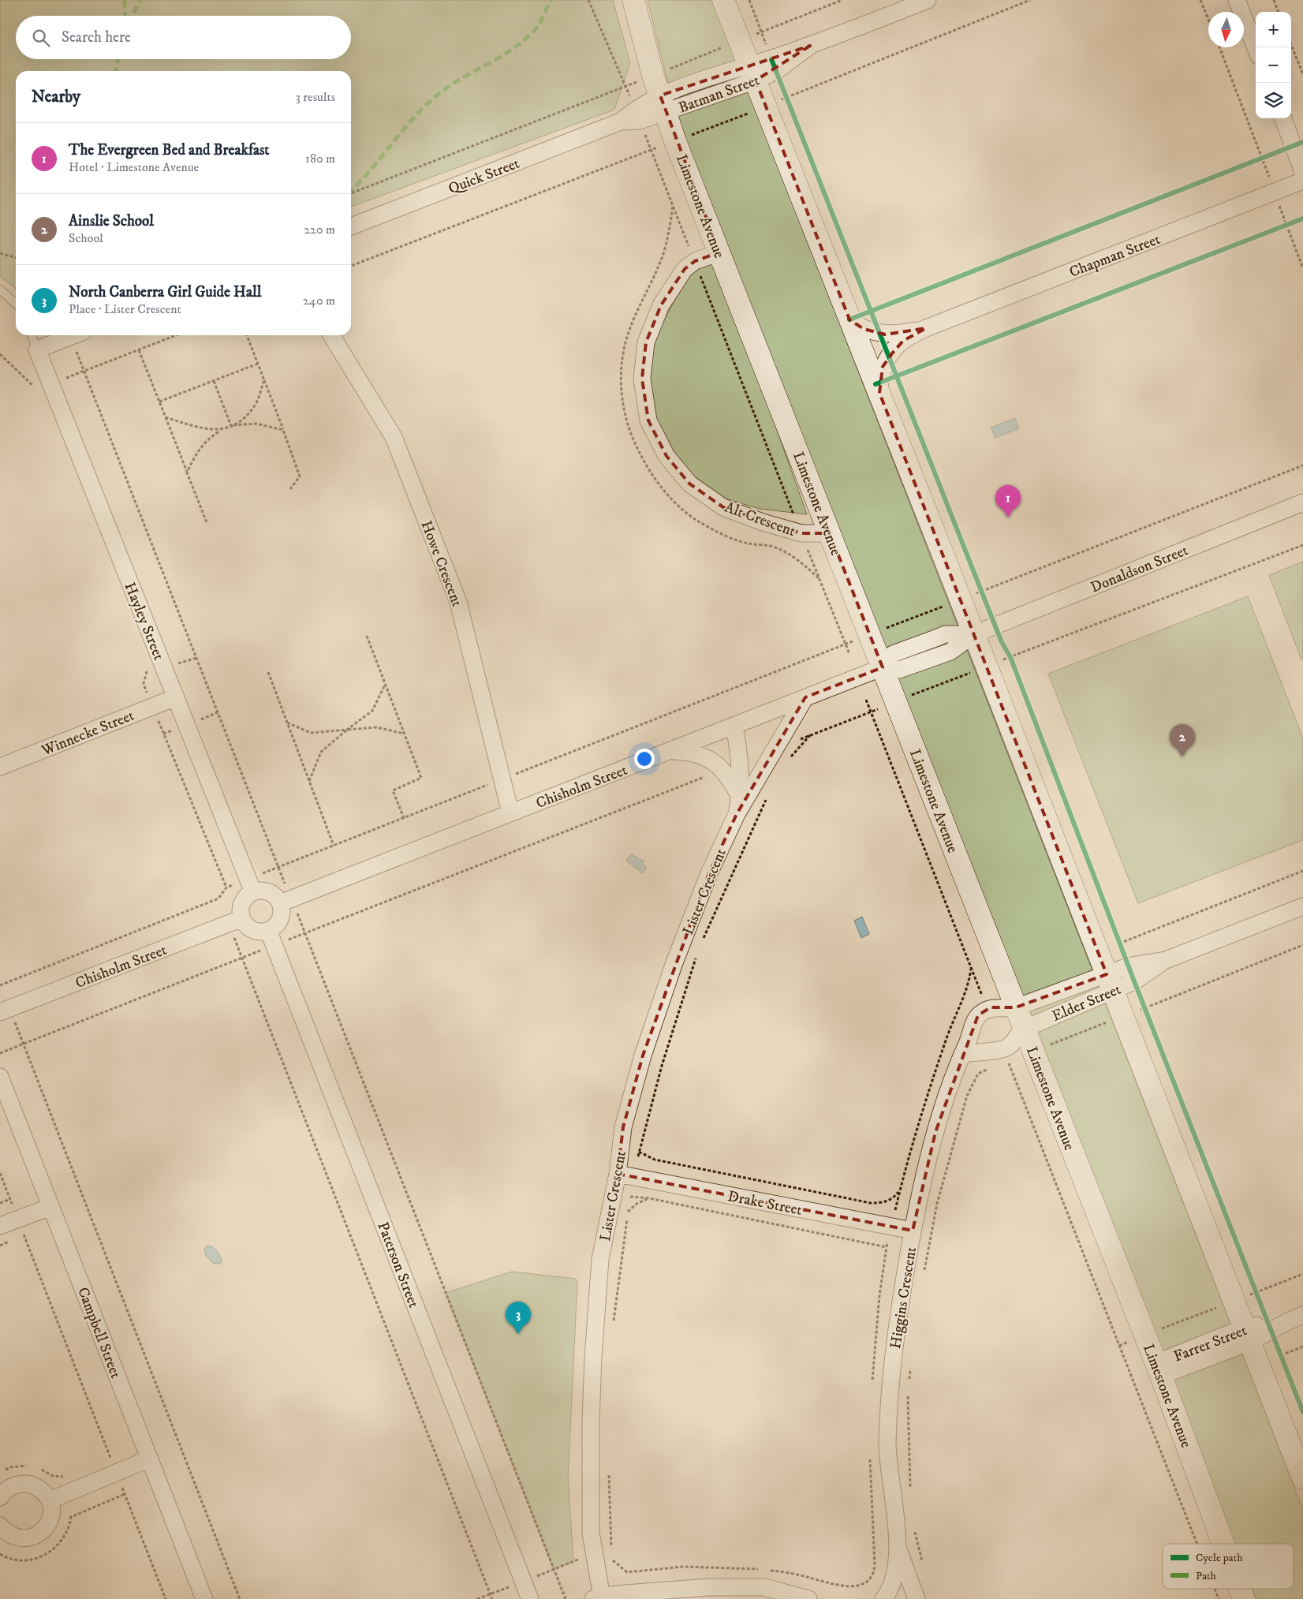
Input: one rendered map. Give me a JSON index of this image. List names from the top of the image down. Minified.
{"streets":{"main road":["Limestone Avenue"],"street":["Batman Street","Quick Street","Chapman Street","Alt Crescent","Howe Crescent","Donaldson Street","Hayley Street","Winnecke Street","Chisholm Street","Lister Crescent","Elder Street","Drake Street","Paterson Street","Higgins Crescent","Campbell Street","Farrer Street"]},"crossings":[["Batman Street","Quick Street"],["Batman Street","Limestone Avenue"],["Quick Street","Limestone Avenue"],["Limestone Avenue","Alt Crescent"],["Limestone Avenue","Chisholm Street"],["Limestone Avenue","Elder Street"],["Limestone Avenue","Higgins Crescent"],["Limestone Avenue","Farrer Street"],["Howe Crescent","Chisholm Street"],["Donaldson Street","Chisholm Street"],["Hayley Street","Winnecke Street"],["Chisholm Street","Lister Crescent"],["Lister Crescent","Drake Street"],["Elder Street","Higgins Crescent"],["Drake Street","Higgins Crescent"]],"legend":["Cycle path","Path"],"north":"bottom","page":{"map_buttons":["+","−"],"search":"Search here","heading":["Nearby","3 results"],"list":[{"mark":"1","name":"The Evergreen Bed and Breakfast","note":"Hotel · Limestone Avenue","value":"180 m"},{"mark":"2","name":"Ainslie School","note":"School","value":"220 m"},{"mark":"3","name":"North Canberra Girl Guide Hall","note":"Place · Lister Crescent","value":"240 m"}],"pins":["1","2","3"]}}
